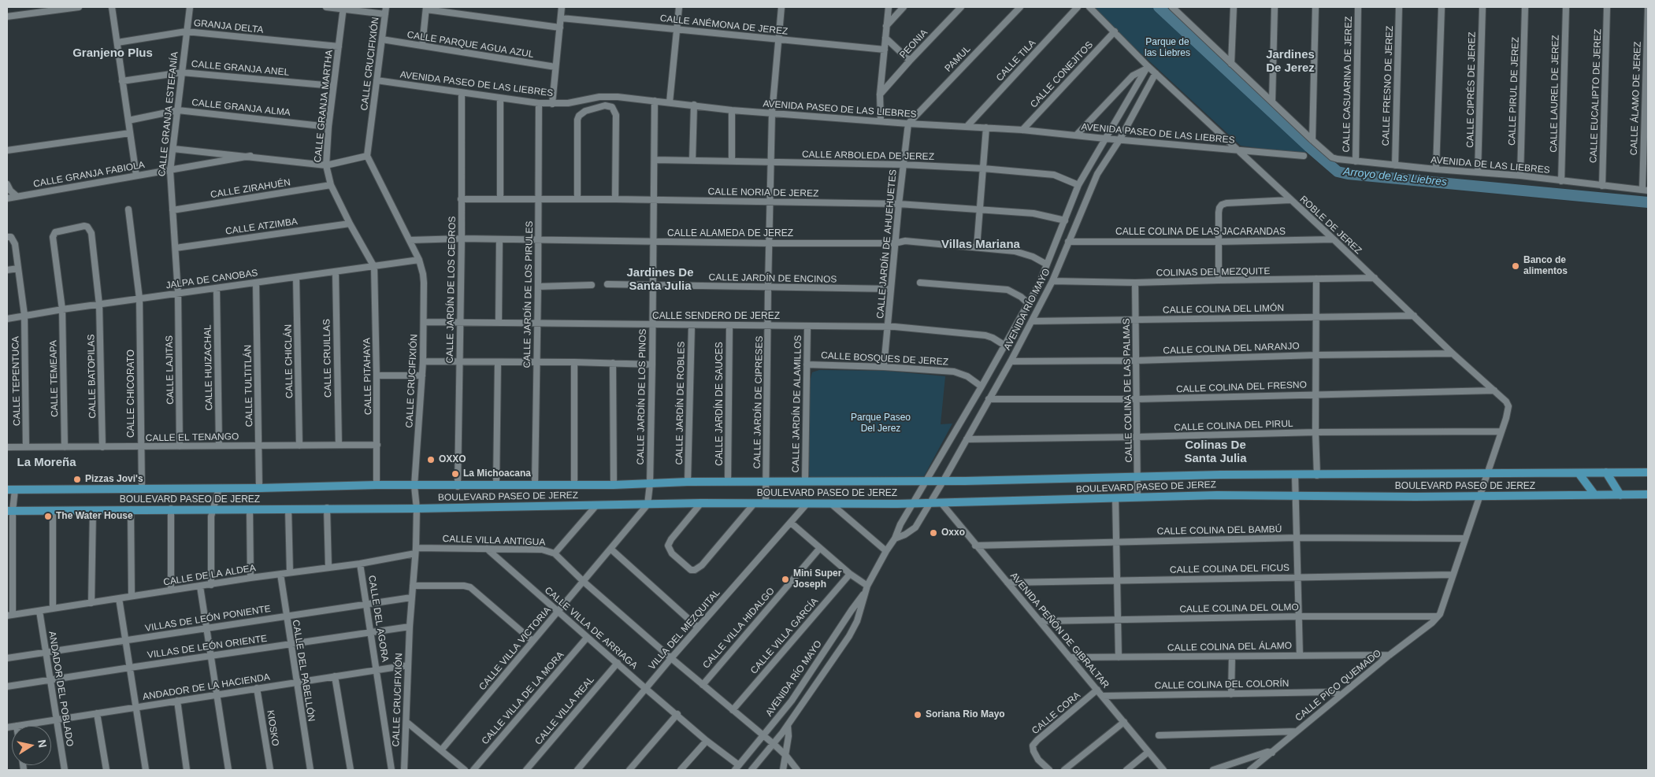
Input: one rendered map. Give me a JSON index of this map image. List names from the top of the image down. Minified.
{"streets":{"main road":["BOULEVARD PASEO DE JEREZ"],"street":["CALLE ANÉMONA DE JEREZ","GRANJA DELTA","PEONIA","CALLE PARQUE AGUA AZUL","PAMUL","CALLE TILA","CALLE CRUCIFIXIÓN","CALLE GRANJA ANEL","CALLE CONEJITOS","AVENIDA PASEO DE LAS LIEBRES","CALLE CASUARINA DE JEREZ","CALLE FRESNO DE JEREZ","CALLE CIPRÉS DE JEREZ","CALLE PIRUL DE JEREZ","CALLE LAUREL DE JEREZ","CALLE EUCALIPTO DE JEREZ","CALLE ÁLAMO DE JEREZ","CALLE GRANJA MARTHA","CALLE GRANJA ALMA","CALLE GRANJA ESTEFANÍA","CALLE ARBOLEDA DE JEREZ","AVENIDA DE LAS LIEBRES","CALLE GRANJA FABIOLA","CALLE ZIRAHUÉN","CALLE NORIA DE JEREZ","ROBLE DE JEREZ","CALLE ATZIMBA","CALLE COLINA DE LAS JACARANDAS","CALLE ALAMEDA DE JEREZ","CALLE JARDÍN DE AHUEHUETES","COLINAS DEL MEZQUITE","CALLE JARDÍN DE ENCINOS","JALPA DE CANOBAS","CALLE JARDÍN DE LOS CEDROS","CALLE JARDÍN DE LOS PIRULES","AVENIDA RÍO MAYO","CALLE COLINA DEL LIMÓN","CALLE SENDERO DE JEREZ","CALLE COLINA DEL NARANJO","CALLE CRUILLAS","CALLE BOSQUES DE JEREZ","CALLE CHICLÁN","CALLE HUIZACHAL","CALLE LAJITAS","CALLE BATOPILAS","CALLE PITAHAYA","CALLE TEMEAPA","CALLE TEPENTUCA","CALLE TULTITLÁN","CALLE COLINA DEL FRESNO","CALLE COLINA DE LAS PALMAS","CALLE CHICORATO","CALLE JARDÍN DE LOS PINOS","CALLE JARDÍN DE CIPRESES","CALLE JARDÍN DE ROBLES","CALLE JARDÍN DE SAUCES","CALLE JARDÍN DE ALAMILLOS","CALLE COLINA DEL PIRUL","CALLE EL TENANGO","CALLE COLINA DEL BAMBÚ","CALLE VILLA ANTIGUA","CALLE COLINA DEL FICUS","CALLE DE LA ALDEA","CALLE COLINA DEL OLMO","VILLAS DE LEÓN PONIENTE","CALLE DEL AGORA","CALLE VILLA DE ARRIAGA","CALLE VILLA HIDALGO","VILLA DEL MEZQUITAL","AVENIDA PEÑÓN DE GIBRALTAR","CALLE VILLA GARCÍA","VILLAS DE LEÓN ORIENTE","CALLE COLINA DEL ÁLAMO","CALLE VILLA VICTORIA","CALLE DEL PABELLÓN","CALLE COLINA DEL COLORÍN","CALLE PICO QUEMADO","ANDADOR DE LA HACIENDA","ANDADOR DEL POBLADO","CALLE VILLA DE LA MORA","CALLE VILLA REAL","CALLE CORA","KIOSKO"]},"crossings":[["CALLE ANÉMONA DE JEREZ","CALLE JARDÍN DE CIPRESES"],["GRANJA DELTA","CALLE GRANJA MARTHA"],["GRANJA DELTA","CALLE GRANJA ESTEFANÍA"],["CALLE PARQUE AGUA AZUL","CALLE CRUCIFIXIÓN"],["PAMUL","AVENIDA PASEO DE LAS LIEBRES"],["PAMUL","CALLE JARDÍN DE AHUEHUETES"],["CALLE TILA","AVENIDA PASEO DE LAS LIEBRES"],["CALLE CRUCIFIXIÓN","AVENIDA PASEO DE LAS LIEBRES"],["CALLE CRUCIFIXIÓN","CALLE GRANJA FABIOLA"],["CALLE CRUCIFIXIÓN","CALLE ALAMEDA DE JEREZ"],["CALLE CRUCIFIXIÓN","JALPA DE CANOBAS"],["CALLE CRUCIFIXIÓN","CALLE SENDERO DE JEREZ"],["CALLE CRUCIFIXIÓN","BOULEVARD PASEO DE JEREZ"],["CALLE CRUCIFIXIÓN","CALLE VILLA ANTIGUA"],["CALLE CRUCIFIXIÓN","CALLE DE LA ALDEA"],["CALLE CRUCIFIXIÓN","VILLAS DE LEÓN PONIENTE"],["CALLE CRUCIFIXIÓN","VILLAS DE LEÓN ORIENTE"],["CALLE CRUCIFIXIÓN","ANDADOR DE LA HACIENDA"],["CALLE GRANJA ANEL","CALLE GRANJA MARTHA"],["CALLE GRANJA ANEL","CALLE GRANJA ESTEFANÍA"],["CALLE CONEJITOS","AVENIDA PASEO DE LAS LIEBRES"],["CALLE CONEJITOS","ROBLE DE JEREZ"],["AVENIDA PASEO DE LAS LIEBRES","ROBLE DE JEREZ"],["AVENIDA PASEO DE LAS LIEBRES","CALLE JARDÍN DE AHUEHUETES"],["AVENIDA PASEO DE LAS LIEBRES","CALLE JARDÍN DE LOS CEDROS"],["AVENIDA PASEO DE LAS LIEBRES","CALLE JARDÍN DE LOS PIRULES"],["AVENIDA PASEO DE LAS LIEBRES","AVENIDA RÍO MAYO"],["AVENIDA PASEO DE LAS LIEBRES","CALLE JARDÍN DE LOS PINOS"],["AVENIDA PASEO DE LAS LIEBRES","CALLE JARDÍN DE CIPRESES"],["CALLE CASUARINA DE JEREZ","AVENIDA DE LAS LIEBRES"],["CALLE FRESNO DE JEREZ","AVENIDA DE LAS LIEBRES"],["CALLE CIPRÉS DE JEREZ","AVENIDA DE LAS LIEBRES"],["CALLE PIRUL DE JEREZ","AVENIDA DE LAS LIEBRES"],["CALLE LAUREL DE JEREZ","AVENIDA DE LAS LIEBRES"],["CALLE EUCALIPTO DE JEREZ","AVENIDA DE LAS LIEBRES"],["CALLE ÁLAMO DE JEREZ","AVENIDA DE LAS LIEBRES"],["CALLE GRANJA MARTHA","CALLE GRANJA ALMA"],["CALLE GRANJA MARTHA","CALLE GRANJA FABIOLA"],["CALLE GRANJA MARTHA","CALLE ZIRAHUÉN"],["CALLE GRANJA MARTHA","CALLE ATZIMBA"],["CALLE GRANJA MARTHA","JALPA DE CANOBAS"],["CALLE GRANJA MARTHA","CALLE PITAHAYA"],["CALLE GRANJA ALMA","CALLE GRANJA ESTEFANÍA"],["CALLE GRANJA ESTEFANÍA","CALLE GRANJA FABIOLA"],["CALLE GRANJA ESTEFANÍA","CALLE ZIRAHUÉN"],["CALLE GRANJA ESTEFANÍA","CALLE ATZIMBA"],["CALLE GRANJA ESTEFANÍA","JALPA DE CANOBAS"],["CALLE GRANJA ESTEFANÍA","CALLE LAJITAS"],["CALLE ARBOLEDA DE JEREZ","CALLE JARDÍN DE AHUEHUETES"],["CALLE ARBOLEDA DE JEREZ","AVENIDA RÍO MAYO"],["CALLE ARBOLEDA DE JEREZ","CALLE JARDÍN DE LOS PINOS"],["CALLE ARBOLEDA DE JEREZ","CALLE JARDÍN DE CIPRESES"],["CALLE NORIA DE JEREZ","CALLE JARDÍN DE AHUEHUETES"],["CALLE NORIA DE JEREZ","CALLE JARDÍN DE LOS CEDROS"],["CALLE NORIA DE JEREZ","CALLE JARDÍN DE LOS PIRULES"],["CALLE NORIA DE JEREZ","AVENIDA RÍO MAYO"],["CALLE NORIA DE JEREZ","CALLE JARDÍN DE LOS PINOS"],["CALLE NORIA DE JEREZ","CALLE JARDÍN DE CIPRESES"],["ROBLE DE JEREZ","CALLE COLINA DE LAS JACARANDAS"],["ROBLE DE JEREZ","COLINAS DEL MEZQUITE"],["ROBLE DE JEREZ","AVENIDA RÍO MAYO"],["ROBLE DE JEREZ","CALLE COLINA DEL LIMÓN"],["ROBLE DE JEREZ","CALLE COLINA DEL NARANJO"],["ROBLE DE JEREZ","CALLE COLINA DEL FRESNO"],["ROBLE DE JEREZ","CALLE COLINA DEL PIRUL"],["ROBLE DE JEREZ","BOULEVARD PASEO DE JEREZ"],["ROBLE DE JEREZ","CALLE COLINA DEL BAMBÚ"],["ROBLE DE JEREZ","CALLE COLINA DEL FICUS"],["ROBLE DE JEREZ","CALLE COLINA DEL OLMO"],["ROBLE DE JEREZ","CALLE PICO QUEMADO"],["CALLE COLINA DE LAS JACARANDAS","AVENIDA RÍO MAYO"],["CALLE ALAMEDA DE JEREZ","CALLE JARDÍN DE AHUEHUETES"],["CALLE ALAMEDA DE JEREZ","CALLE JARDÍN DE LOS CEDROS"],["CALLE ALAMEDA DE JEREZ","CALLE JARDÍN DE LOS PIRULES"],["CALLE ALAMEDA DE JEREZ","AVENIDA RÍO MAYO"],["CALLE ALAMEDA DE JEREZ","CALLE JARDÍN DE LOS PINOS"],["CALLE ALAMEDA DE JEREZ","CALLE JARDÍN DE CIPRESES"],["CALLE JARDÍN DE AHUEHUETES","CALLE JARDÍN DE ENCINOS"],["CALLE JARDÍN DE AHUEHUETES","CALLE SENDERO DE JEREZ"],["CALLE JARDÍN DE AHUEHUETES","CALLE BOSQUES DE JEREZ"],["COLINAS DEL MEZQUITE","AVENIDA RÍO MAYO"],["COLINAS DEL MEZQUITE","CALLE COLINA DE LAS PALMAS"],["CALLE JARDÍN DE ENCINOS","CALLE JARDÍN DE LOS PINOS"],["CALLE JARDÍN DE ENCINOS","CALLE JARDÍN DE CIPRESES"],["JALPA DE CANOBAS","CALLE CRUILLAS"],["JALPA DE CANOBAS","CALLE CHICLÁN"],["JALPA DE CANOBAS","CALLE HUIZACHAL"],["JALPA DE CANOBAS","CALLE LAJITAS"],["JALPA DE CANOBAS","CALLE BATOPILAS"],["JALPA DE CANOBAS","CALLE PITAHAYA"],["JALPA DE CANOBAS","CALLE TEMEAPA"],["JALPA DE CANOBAS","CALLE TEPENTUCA"],["JALPA DE CANOBAS","CALLE TULTITLÁN"],["JALPA DE CANOBAS","CALLE CHICORATO"],["CALLE JARDÍN DE LOS CEDROS","CALLE SENDERO DE JEREZ"],["CALLE JARDÍN DE LOS CEDROS","BOULEVARD PASEO DE JEREZ"],["CALLE JARDÍN DE LOS PIRULES","CALLE SENDERO DE JEREZ"],["CALLE JARDÍN DE LOS PIRULES","BOULEVARD PASEO DE JEREZ"],["AVENIDA RÍO MAYO","CALLE COLINA DEL LIMÓN"],["AVENIDA RÍO MAYO","CALLE SENDERO DE JEREZ"],["AVENIDA RÍO MAYO","CALLE COLINA DEL NARANJO"],["AVENIDA RÍO MAYO","CALLE BOSQUES DE JEREZ"],["AVENIDA RÍO MAYO","CALLE COLINA DEL FRESNO"],["AVENIDA RÍO MAYO","CALLE COLINA DEL PIRUL"],["AVENIDA RÍO MAYO","BOULEVARD PASEO DE JEREZ"],["AVENIDA RÍO MAYO","CALLE VILLA DE ARRIAGA"],["CALLE COLINA DEL LIMÓN","CALLE COLINA DE LAS PALMAS"],["CALLE SENDERO DE JEREZ","CALLE JARDÍN DE LOS PINOS"],["CALLE SENDERO DE JEREZ","CALLE JARDÍN DE CIPRESES"],["CALLE SENDERO DE JEREZ","CALLE JARDÍN DE ROBLES"],["CALLE SENDERO DE JEREZ","CALLE JARDÍN DE SAUCES"],["CALLE SENDERO DE JEREZ","CALLE JARDÍN DE ALAMILLOS"],["CALLE COLINA DEL NARANJO","CALLE COLINA DE LAS PALMAS"],["CALLE CRUILLAS","CALLE EL TENANGO"],["CALLE BOSQUES DE JEREZ","CALLE JARDÍN DE ALAMILLOS"],["CALLE CHICLÁN","CALLE EL TENANGO"],["CALLE HUIZACHAL","CALLE EL TENANGO"],["CALLE LAJITAS","CALLE EL TENANGO"],["CALLE BATOPILAS","CALLE TEMEAPA"],["CALLE BATOPILAS","CALLE EL TENANGO"],["CALLE PITAHAYA","CALLE EL TENANGO"],["CALLE PITAHAYA","BOULEVARD PASEO DE JEREZ"],["CALLE TEMEAPA","CALLE EL TENANGO"],["CALLE TEPENTUCA","CALLE EL TENANGO"],["CALLE TULTITLÁN","CALLE EL TENANGO"],["CALLE TULTITLÁN","BOULEVARD PASEO DE JEREZ"],["CALLE COLINA DEL FRESNO","CALLE COLINA DE LAS PALMAS"],["CALLE COLINA DE LAS PALMAS","CALLE COLINA DEL PIRUL"],["CALLE COLINA DE LAS PALMAS","BOULEVARD PASEO DE JEREZ"],["CALLE CHICORATO","CALLE EL TENANGO"],["CALLE CHICORATO","BOULEVARD PASEO DE JEREZ"],["CALLE JARDÍN DE LOS PINOS","BOULEVARD PASEO DE JEREZ"],["CALLE JARDÍN DE LOS PINOS","CALLE VILLA VICTORIA"],["CALLE JARDÍN DE CIPRESES","BOULEVARD PASEO DE JEREZ"],["CALLE JARDÍN DE ROBLES","BOULEVARD PASEO DE JEREZ"],["CALLE JARDÍN DE SAUCES","BOULEVARD PASEO DE JEREZ"],["CALLE JARDÍN DE ALAMILLOS","BOULEVARD PASEO DE JEREZ"],["BOULEVARD PASEO DE JEREZ","CALLE VILLA ANTIGUA"],["BOULEVARD PASEO DE JEREZ","VILLA DEL MEZQUITAL"],["BOULEVARD PASEO DE JEREZ","AVENIDA PEÑÓN DE GIBRALTAR"],["BOULEVARD PASEO DE JEREZ","CALLE VILLA VICTORIA"],["CALLE COLINA DEL BAMBÚ","AVENIDA PEÑÓN DE GIBRALTAR"],["CALLE VILLA ANTIGUA","CALLE DE LA ALDEA"],["CALLE VILLA ANTIGUA","CALLE VILLA DE ARRIAGA"],["CALLE COLINA DEL FICUS","AVENIDA PEÑÓN DE GIBRALTAR"],["CALLE DE LA ALDEA","CALLE DEL AGORA"],["CALLE DE LA ALDEA","CALLE DEL PABELLÓN"],["CALLE DE LA ALDEA","ANDADOR DEL POBLADO"],["CALLE COLINA DEL OLMO","AVENIDA PEÑÓN DE GIBRALTAR"],["CALLE COLINA DEL OLMO","CALLE PICO QUEMADO"],["VILLAS DE LEÓN PONIENTE","CALLE DEL AGORA"],["VILLAS DE LEÓN PONIENTE","CALLE DEL PABELLÓN"],["VILLAS DE LEÓN PONIENTE","ANDADOR DEL POBLADO"],["CALLE DEL AGORA","VILLAS DE LEÓN ORIENTE"],["CALLE DEL AGORA","ANDADOR DE LA HACIENDA"],["CALLE VILLA DE ARRIAGA","VILLA DEL MEZQUITAL"],["CALLE VILLA DE ARRIAGA","CALLE VILLA VICTORIA"],["CALLE VILLA DE ARRIAGA","CALLE VILLA DE LA MORA"],["CALLE VILLA DE ARRIAGA","CALLE VILLA REAL"],["AVENIDA PEÑÓN DE GIBRALTAR","CALLE COLINA DEL ÁLAMO"],["AVENIDA PEÑÓN DE GIBRALTAR","CALLE COLINA DEL COLORÍN"],["AVENIDA PEÑÓN DE GIBRALTAR","CALLE CORA"],["VILLAS DE LEÓN ORIENTE","CALLE DEL PABELLÓN"],["VILLAS DE LEÓN ORIENTE","ANDADOR DEL POBLADO"],["CALLE COLINA DEL ÁLAMO","CALLE PICO QUEMADO"],["CALLE DEL PABELLÓN","ANDADOR DE LA HACIENDA"],["CALLE COLINA DEL COLORÍN","CALLE PICO QUEMADO"],["ANDADOR DE LA HACIENDA","ANDADOR DEL POBLADO"],["ANDADOR DE LA HACIENDA","KIOSKO"]],"districts":["Granjeno Plus","Jardines De Jerez","Villas Mariana","Jardines De Santa Julia","Colinas De Santa Julia","La Moreña"],"water":["Arroyo de las Liebres"],"parks":["Parque de las Liebres","Parque Paseo Del Jerez"],"places":["Banco de alimentos","OXXO","La Michoacana","Pizzas Jovi's","The Water House","Oxxo","Mini Super Joseph","Soriana Rio Mayo"],"north":"right"}
